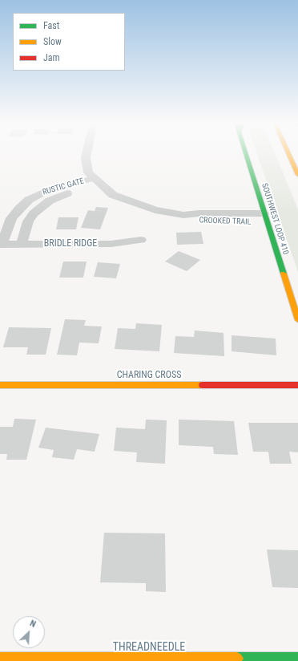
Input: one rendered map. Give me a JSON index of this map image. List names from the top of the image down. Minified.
{"streets":{"main road":["SOUTHWEST LOOP 410","CHARING CROSS","THREADNEEDLE"],"street":["RUSTIC GATE","CROOKED TRAIL","BRIDLE RIDGE"]},"crossings":[["RUSTIC GATE","CROOKED TRAIL"],["RUSTIC GATE","BRIDLE RIDGE"],["SOUTHWEST LOOP 410","CROOKED TRAIL"]],"legend":["Fast","Slow","Jam"],"north":"top right"}
